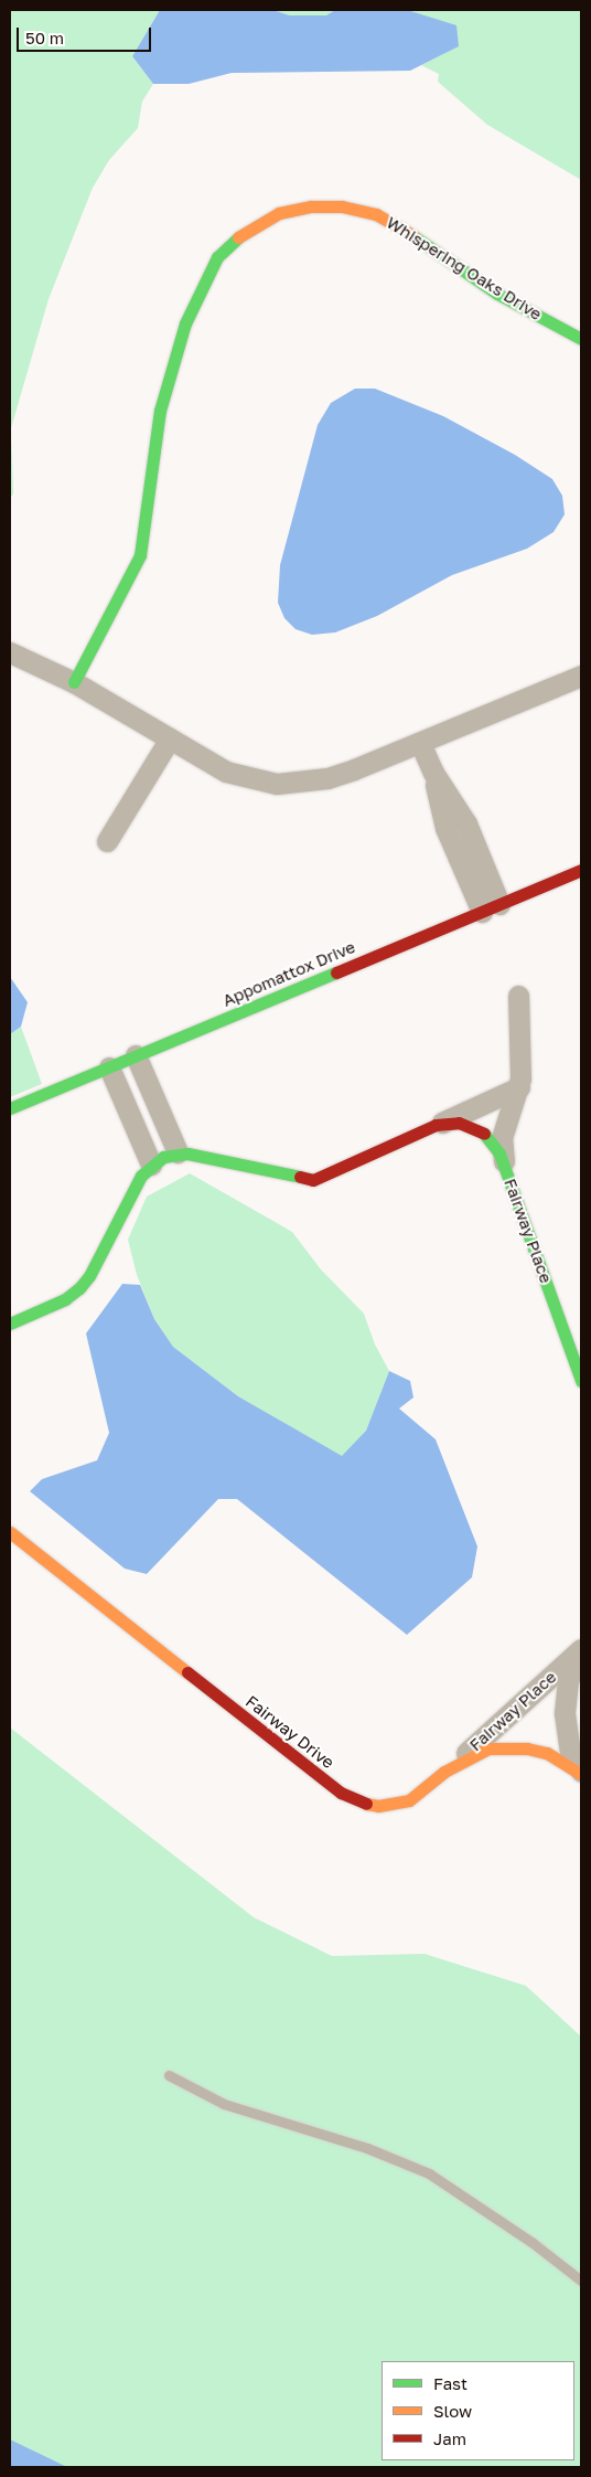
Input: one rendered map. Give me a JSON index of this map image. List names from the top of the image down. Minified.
{"streets":{"street":["Whispering Oaks Drive","Appomattox Drive","Fairway Place","Fairway Drive"]},"crossings":[["Fairway Place","Fairway Drive"]],"legend":["Fast","Slow","Jam"],"scale_bar":"50 m"}
